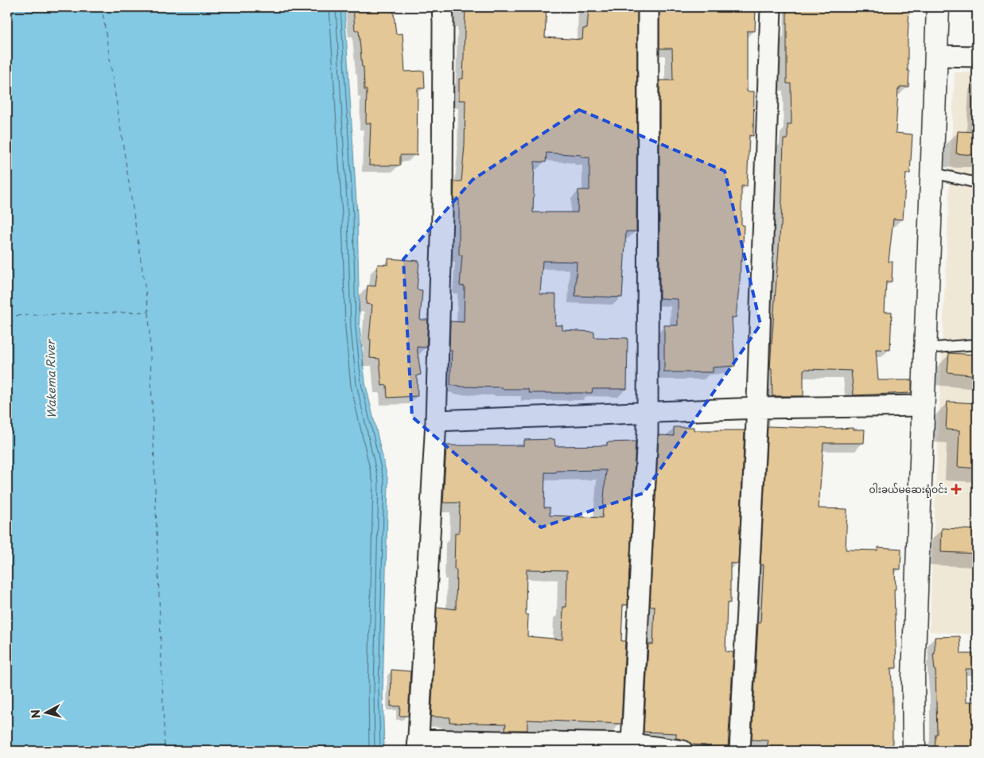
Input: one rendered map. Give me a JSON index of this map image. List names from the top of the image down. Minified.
{"water":["Wakema River"],"places":{"health":["ဝါးခယ်မဆေးရုံဝင်း"]},"north":"left"}
